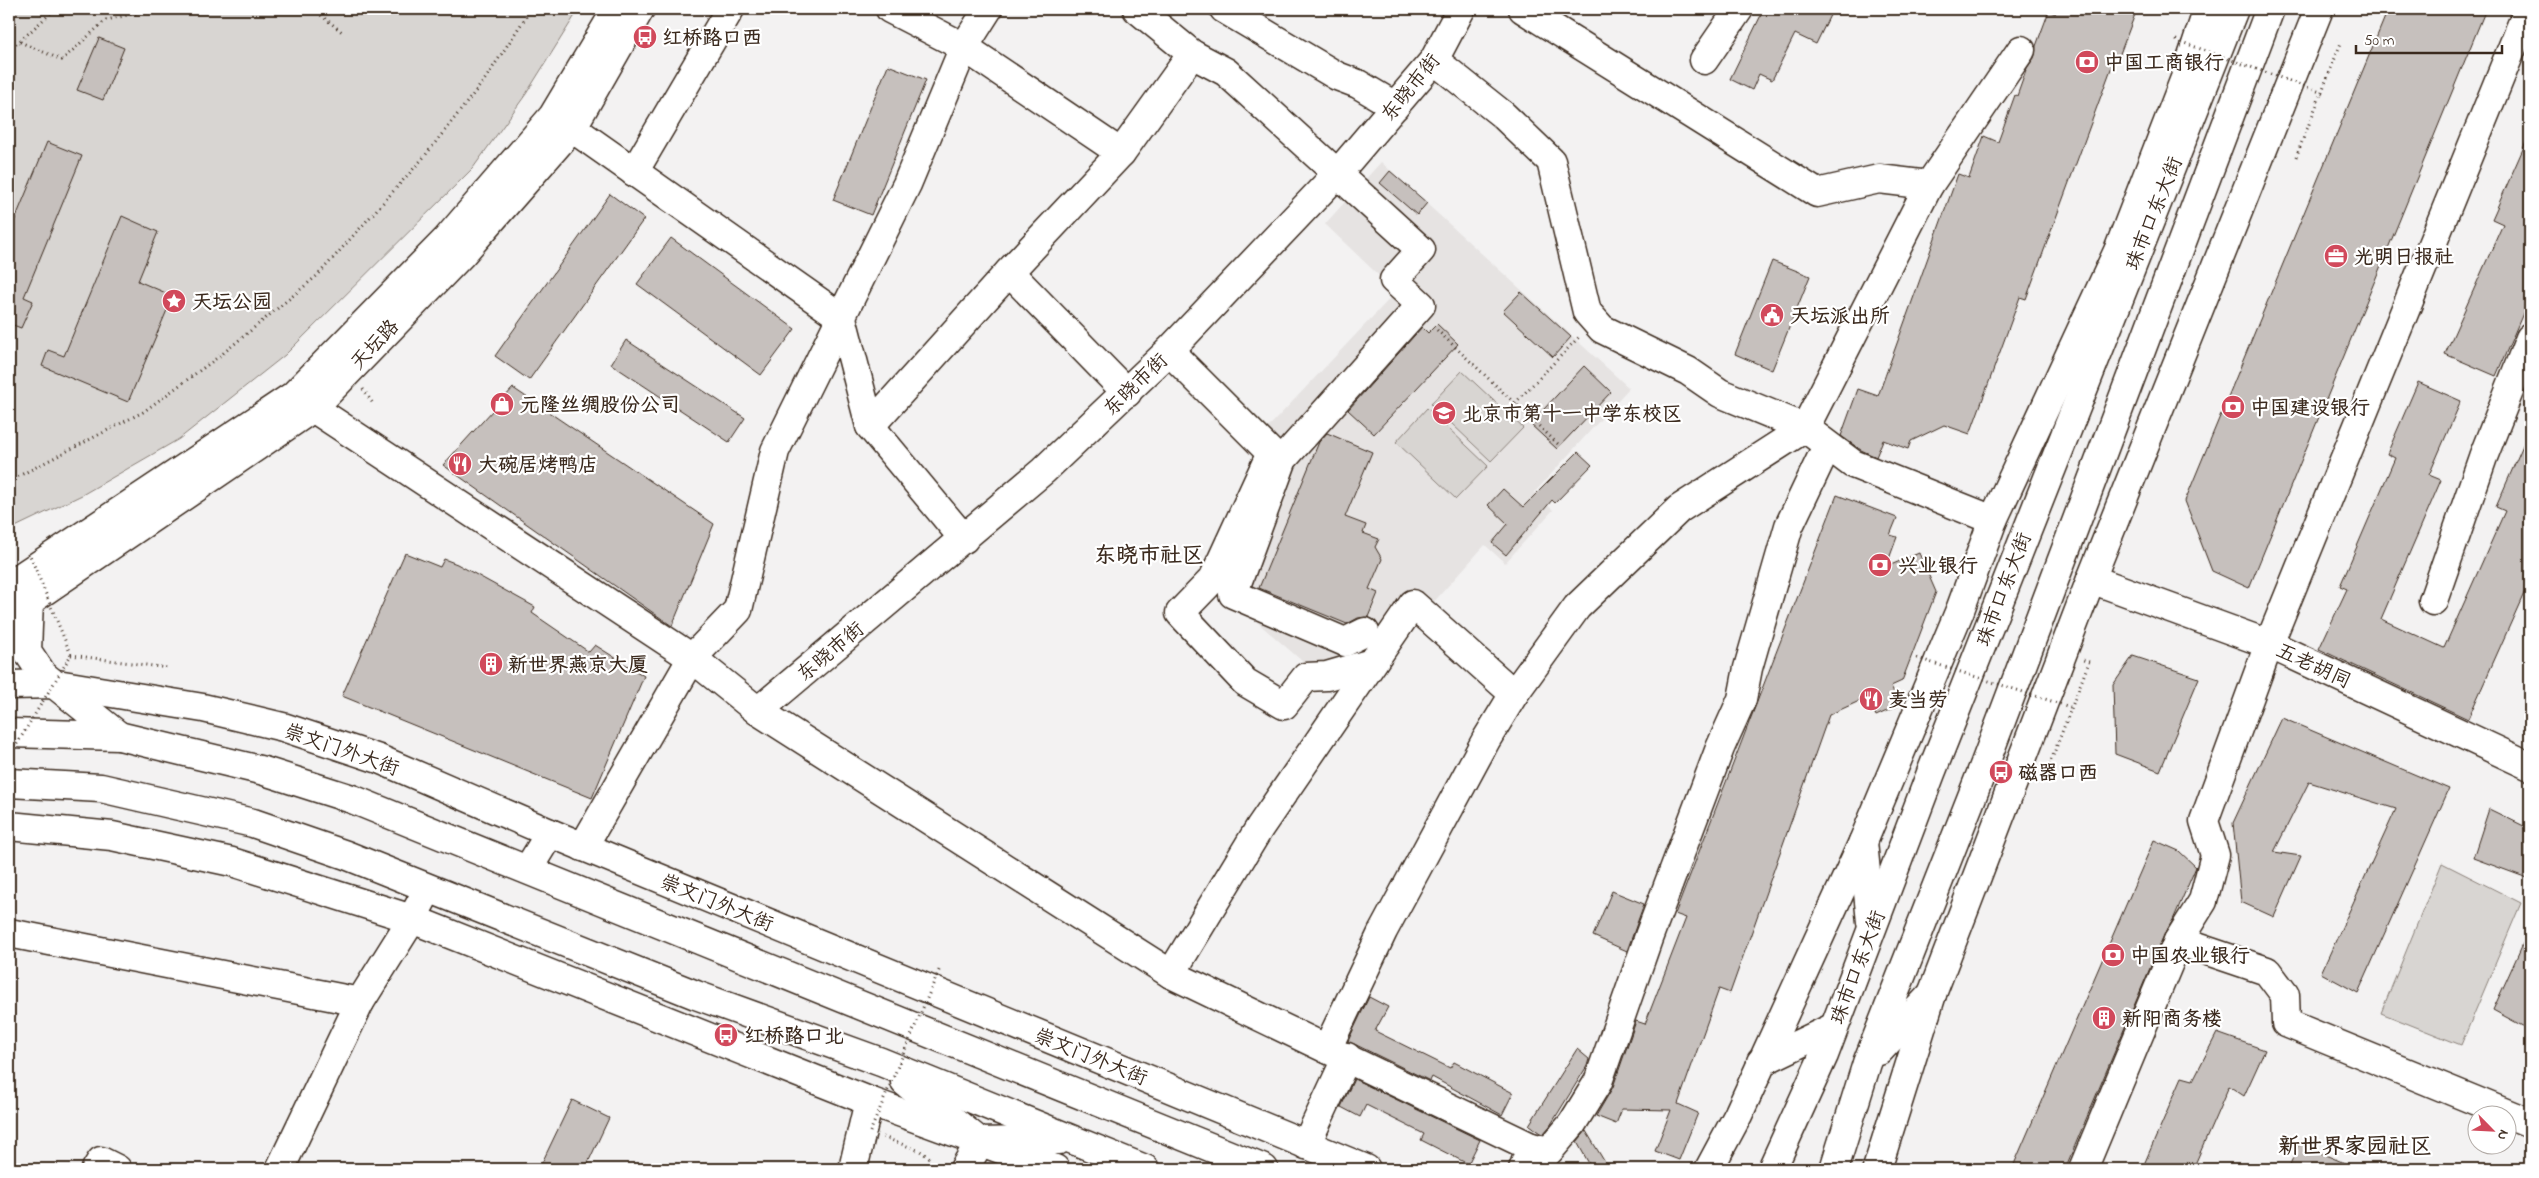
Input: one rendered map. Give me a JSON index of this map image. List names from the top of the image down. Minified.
{"streets":{"street":["东晓市街","珠市口东大街","天坛路","五老胡同","崇文门外大街"]},"districts":["东晓市社区","新世界家园社区"],"places":{"bus stop":["红桥路口西","磁器口西","红桥路口北"],"bank":["中国工商银行","中国建设银行","兴业银行","中国农业银行"],"office":["光明日报社"],"place":["天坛公园"],"public building":["天坛派出所"],"shop":["元隆丝绸股份公司"],"school or university":["北京市第十一中学东校区"],"restaurant":["大碗居烤鸭店","麦当劳"],"building":["新世界燕京大厦","新阳商务楼"]},"scale_bar":"50 m","north":"bottom right"}
